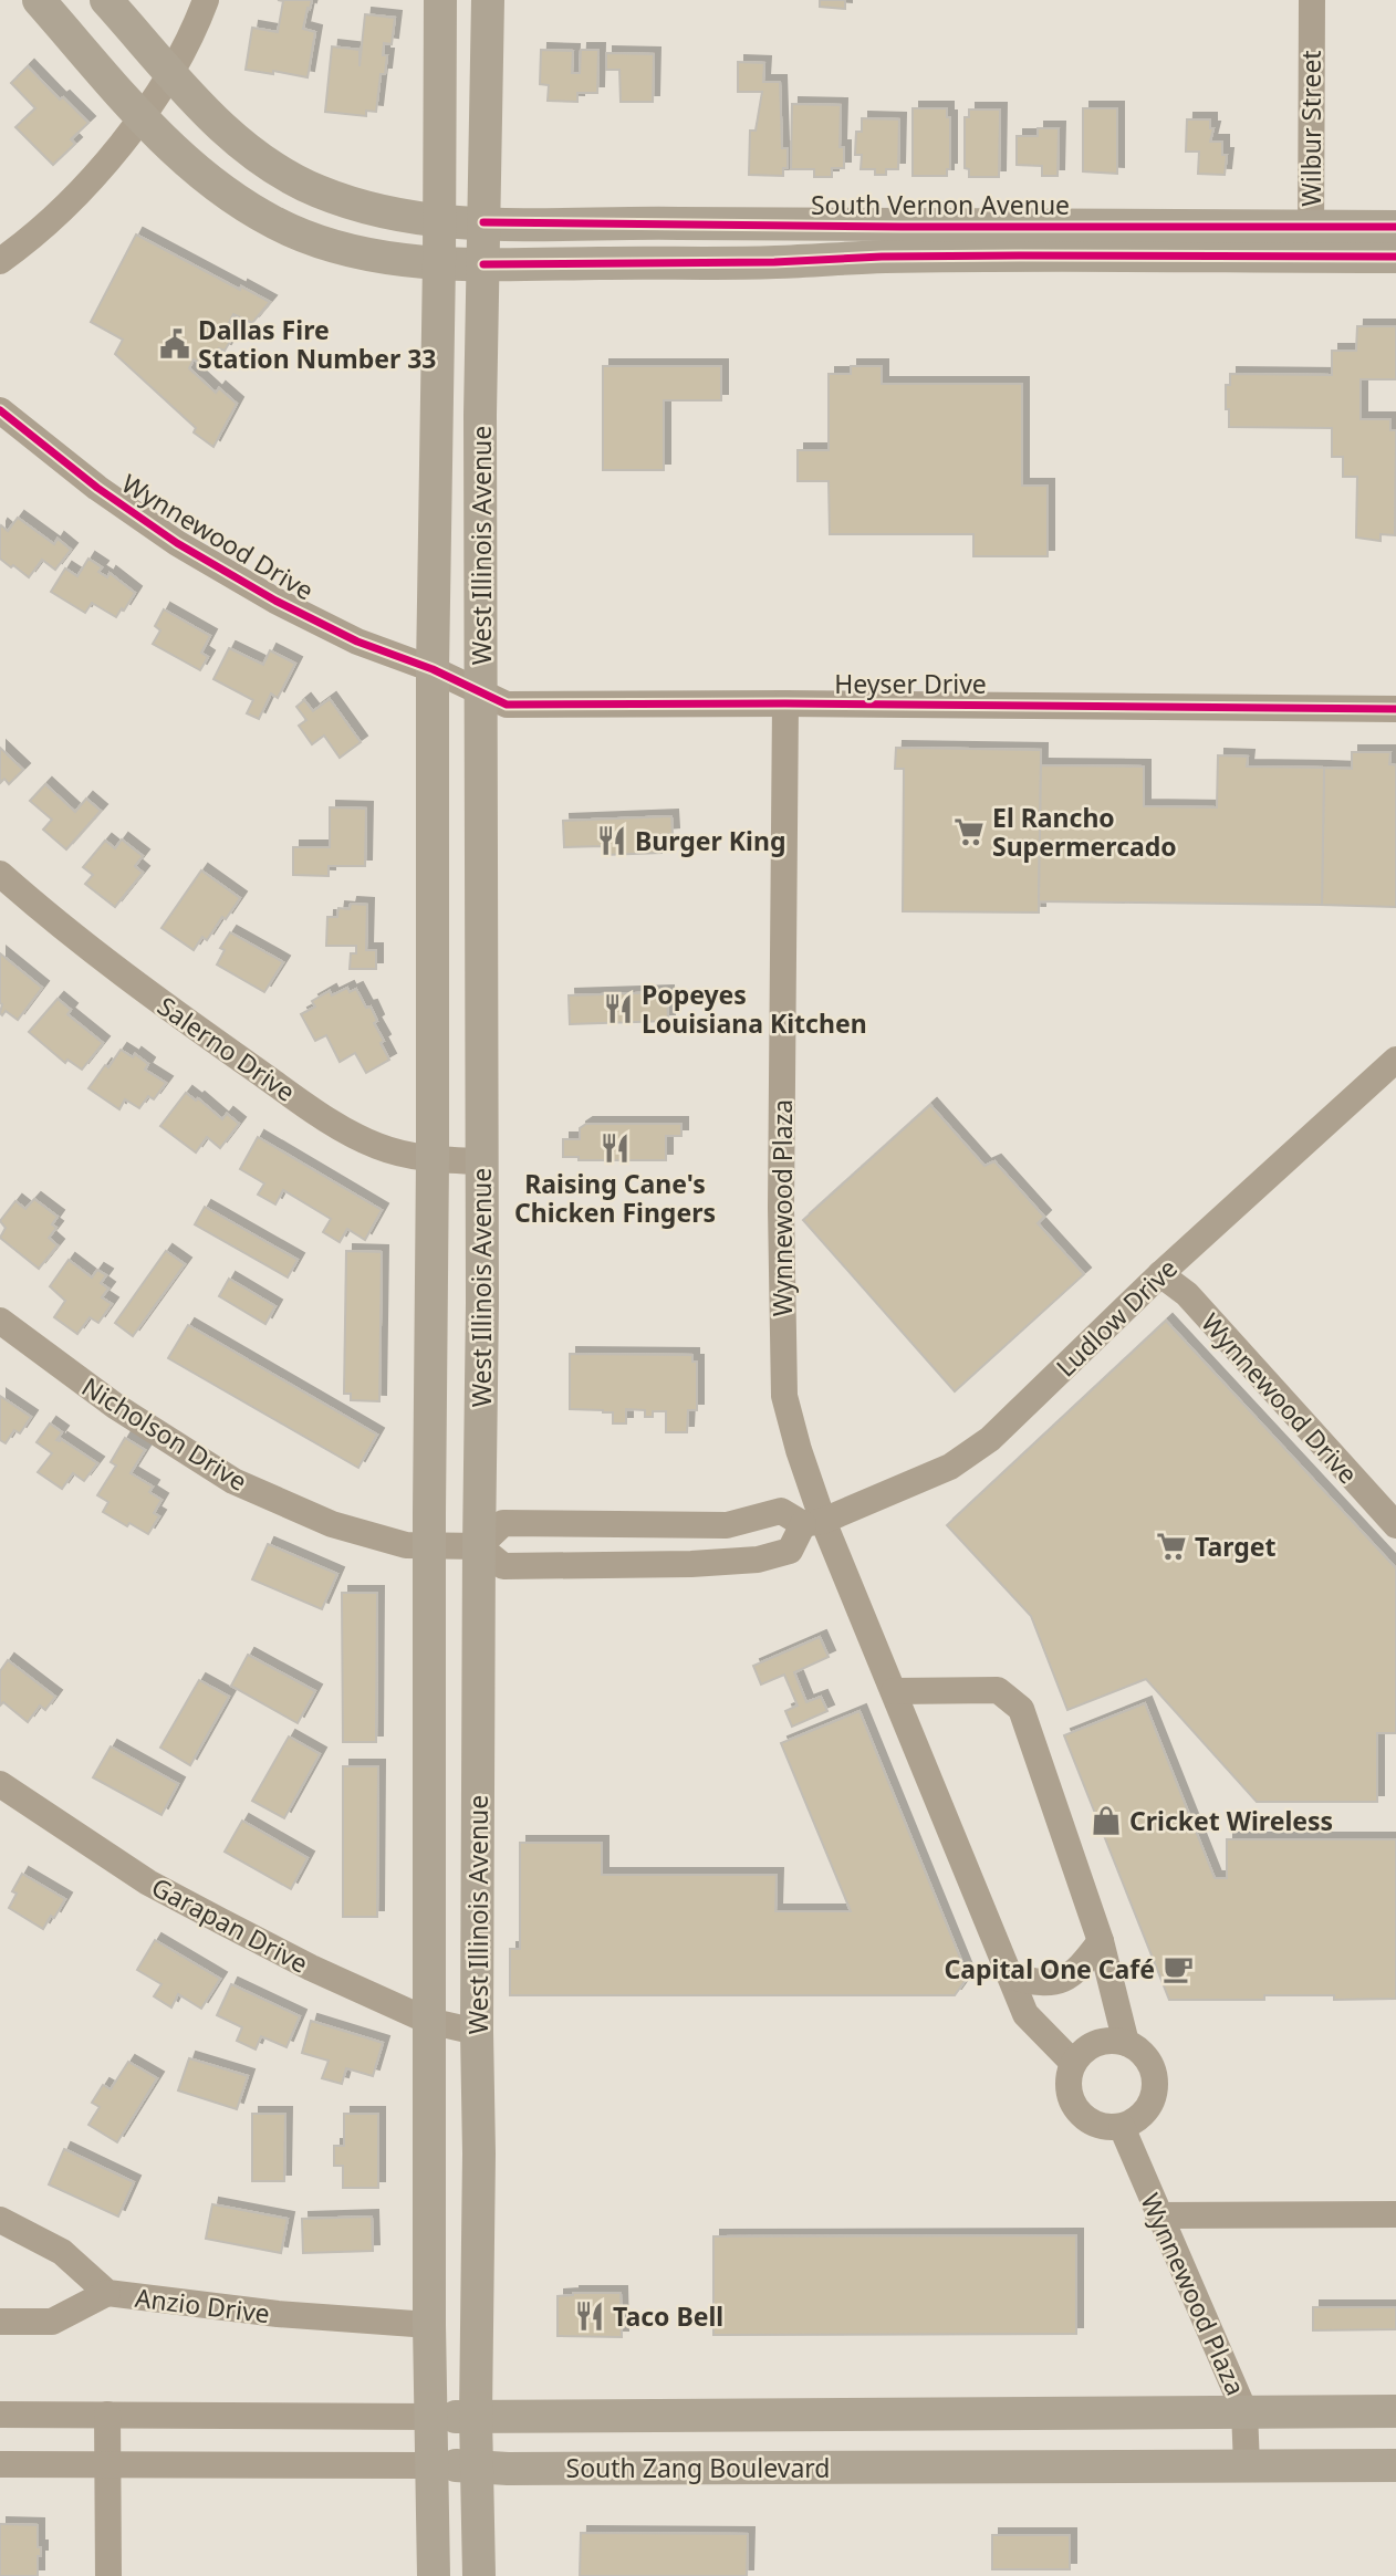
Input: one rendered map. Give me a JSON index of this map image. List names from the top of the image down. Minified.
{"streets":{"main road":["South Vernon Avenue","West Illinois Avenue","South Zang Boulevard"],"street":["Wilbur Street","Wynnewood Drive","Heyser Drive","Salerno Drive","Wynnewood Plaza","Ludlow Drive","Nicholson Drive","Garapan Drive","Anzio Drive"]},"crossings":[["Wilbur Street","South Vernon Avenue"],["South Vernon Avenue","West Illinois Avenue"],["Wynnewood Drive","West Illinois Avenue"],["Wynnewood Drive","Heyser Drive"],["Wynnewood Drive","Ludlow Drive"],["West Illinois Avenue","Heyser Drive"],["West Illinois Avenue","Salerno Drive"],["West Illinois Avenue","Nicholson Drive"],["West Illinois Avenue","Garapan Drive"],["West Illinois Avenue","Anzio Drive"],["West Illinois Avenue","South Zang Boulevard"],["Heyser Drive","Wynnewood Plaza"],["Wynnewood Plaza","Ludlow Drive"],["Wynnewood Plaza","South Zang Boulevard"]],"places":{"public building":["Dallas Fire Station Number 33"],"supermarket":["El Rancho Supermercado","Target"],"restaurant":["Burger King","Popeyes Louisiana Kitchen","Raising Cane's Chicken Fingers","Taco Bell"],"shop":["Cricket Wireless"],"cafe":["Capital One Café"]}}
